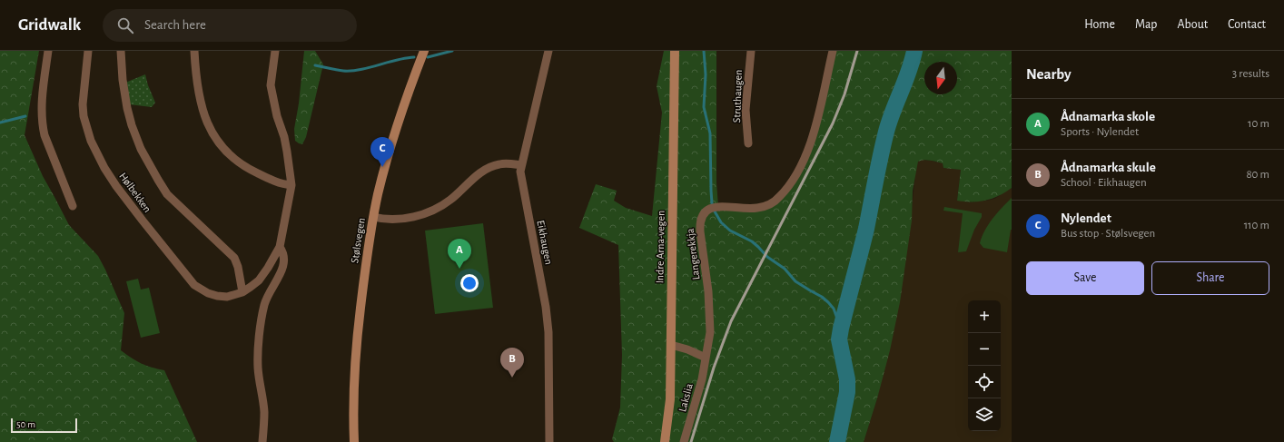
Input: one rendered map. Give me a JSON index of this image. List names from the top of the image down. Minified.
{"streets":{"street":["Struthaugen","Hølbekken","Stølsvegen","Eikhaugen","Indre Arna-vegen","Langerekkja","Lakslia"]},"crossings":[["Langerekkja","Lakslia"]],"scale_bar":"50 m","north":"bottom","page":{"header":"Gridwalk","search":"Search here","nav":["Home","Map","About","Contact"],"heading":["Nearby","3 results"],"list":[{"mark":"A","name":"Ådnamarka skole","note":"Sports · Nylendet","value":"10 m"},{"mark":"B","name":"Ådnamarka skule","note":"School · Eikhaugen","value":"80 m"},{"mark":"C","name":"Nylendet","note":"Bus stop · Stølsvegen","value":"110 m"}],"pins":["C","A","B"],"buttons":["Save","Share"],"map_buttons":["+","−"],"scale":"50 m"}}
